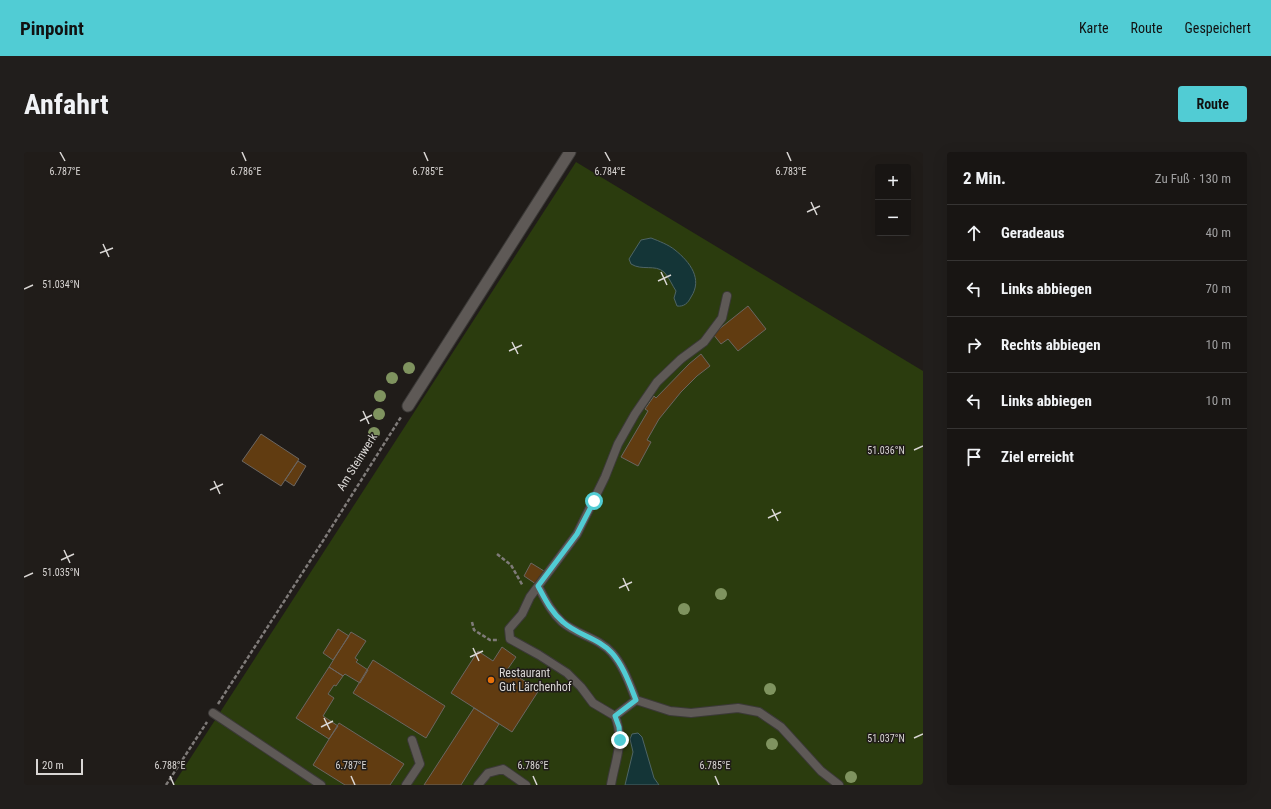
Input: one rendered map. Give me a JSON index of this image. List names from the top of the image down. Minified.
{"streets":{"path":["Am Steinwerk"]},"places":["Restaurant Gut Lärchenhof"],"scale_bar":"20 m","page":{"header":"Pinpoint","nav":["Karte","Route","Gespeichert"],"buttons":"Route","title":"Anfahrt","heading":["2 Min.","Zu Fuß · 130 m"],"map_buttons":["+","−"],"list":[["Geradeaus","40 m"],["Links abbiegen","70 m"],["Rechts abbiegen","10 m"],["Links abbiegen","10 m"],"Ziel erreicht"],"scale":"20 m"},"coordinates":["6.787°E","6.786°E","6.785°E","6.784°E","6.783°E","51.034°N","51.036°N","51.035°N","51.037°N","6.788°E"]}
